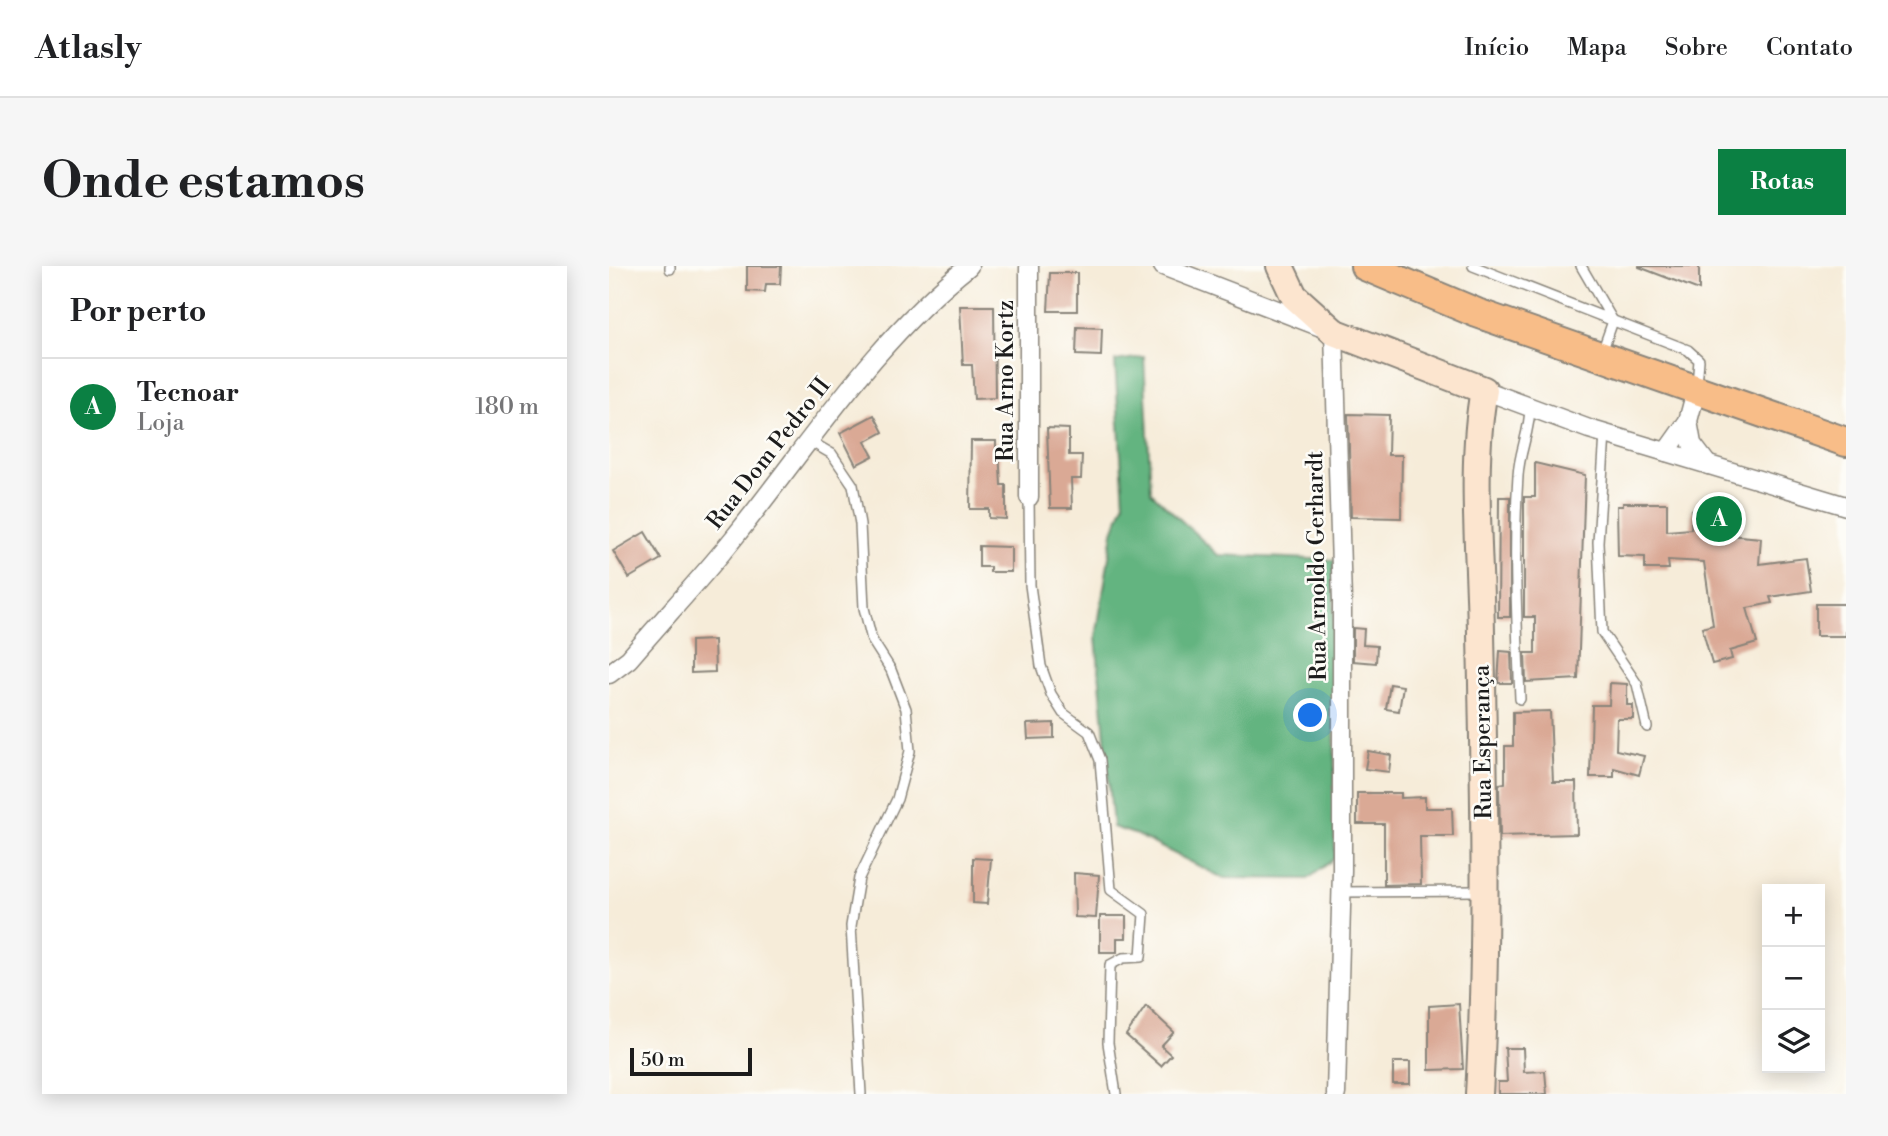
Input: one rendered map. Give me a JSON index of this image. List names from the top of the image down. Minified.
{"streets":{"street":["Rua Arno Kortz","Rua Dom Pedro II","Rua Arnoldo Gerhardt","Rua Esperança"]},"scale_bar":"50 m","page":{"header":"Atlasly","nav":["Início","Mapa","Sobre","Contato"],"buttons":"Rotas","title":"Onde estamos","heading":"Por perto","list":[{"mark":"A","name":"Tecnoar","note":"Loja","value":"180 m"}],"pins":"A","map_buttons":["+","−"],"scale":"50 m"}}
